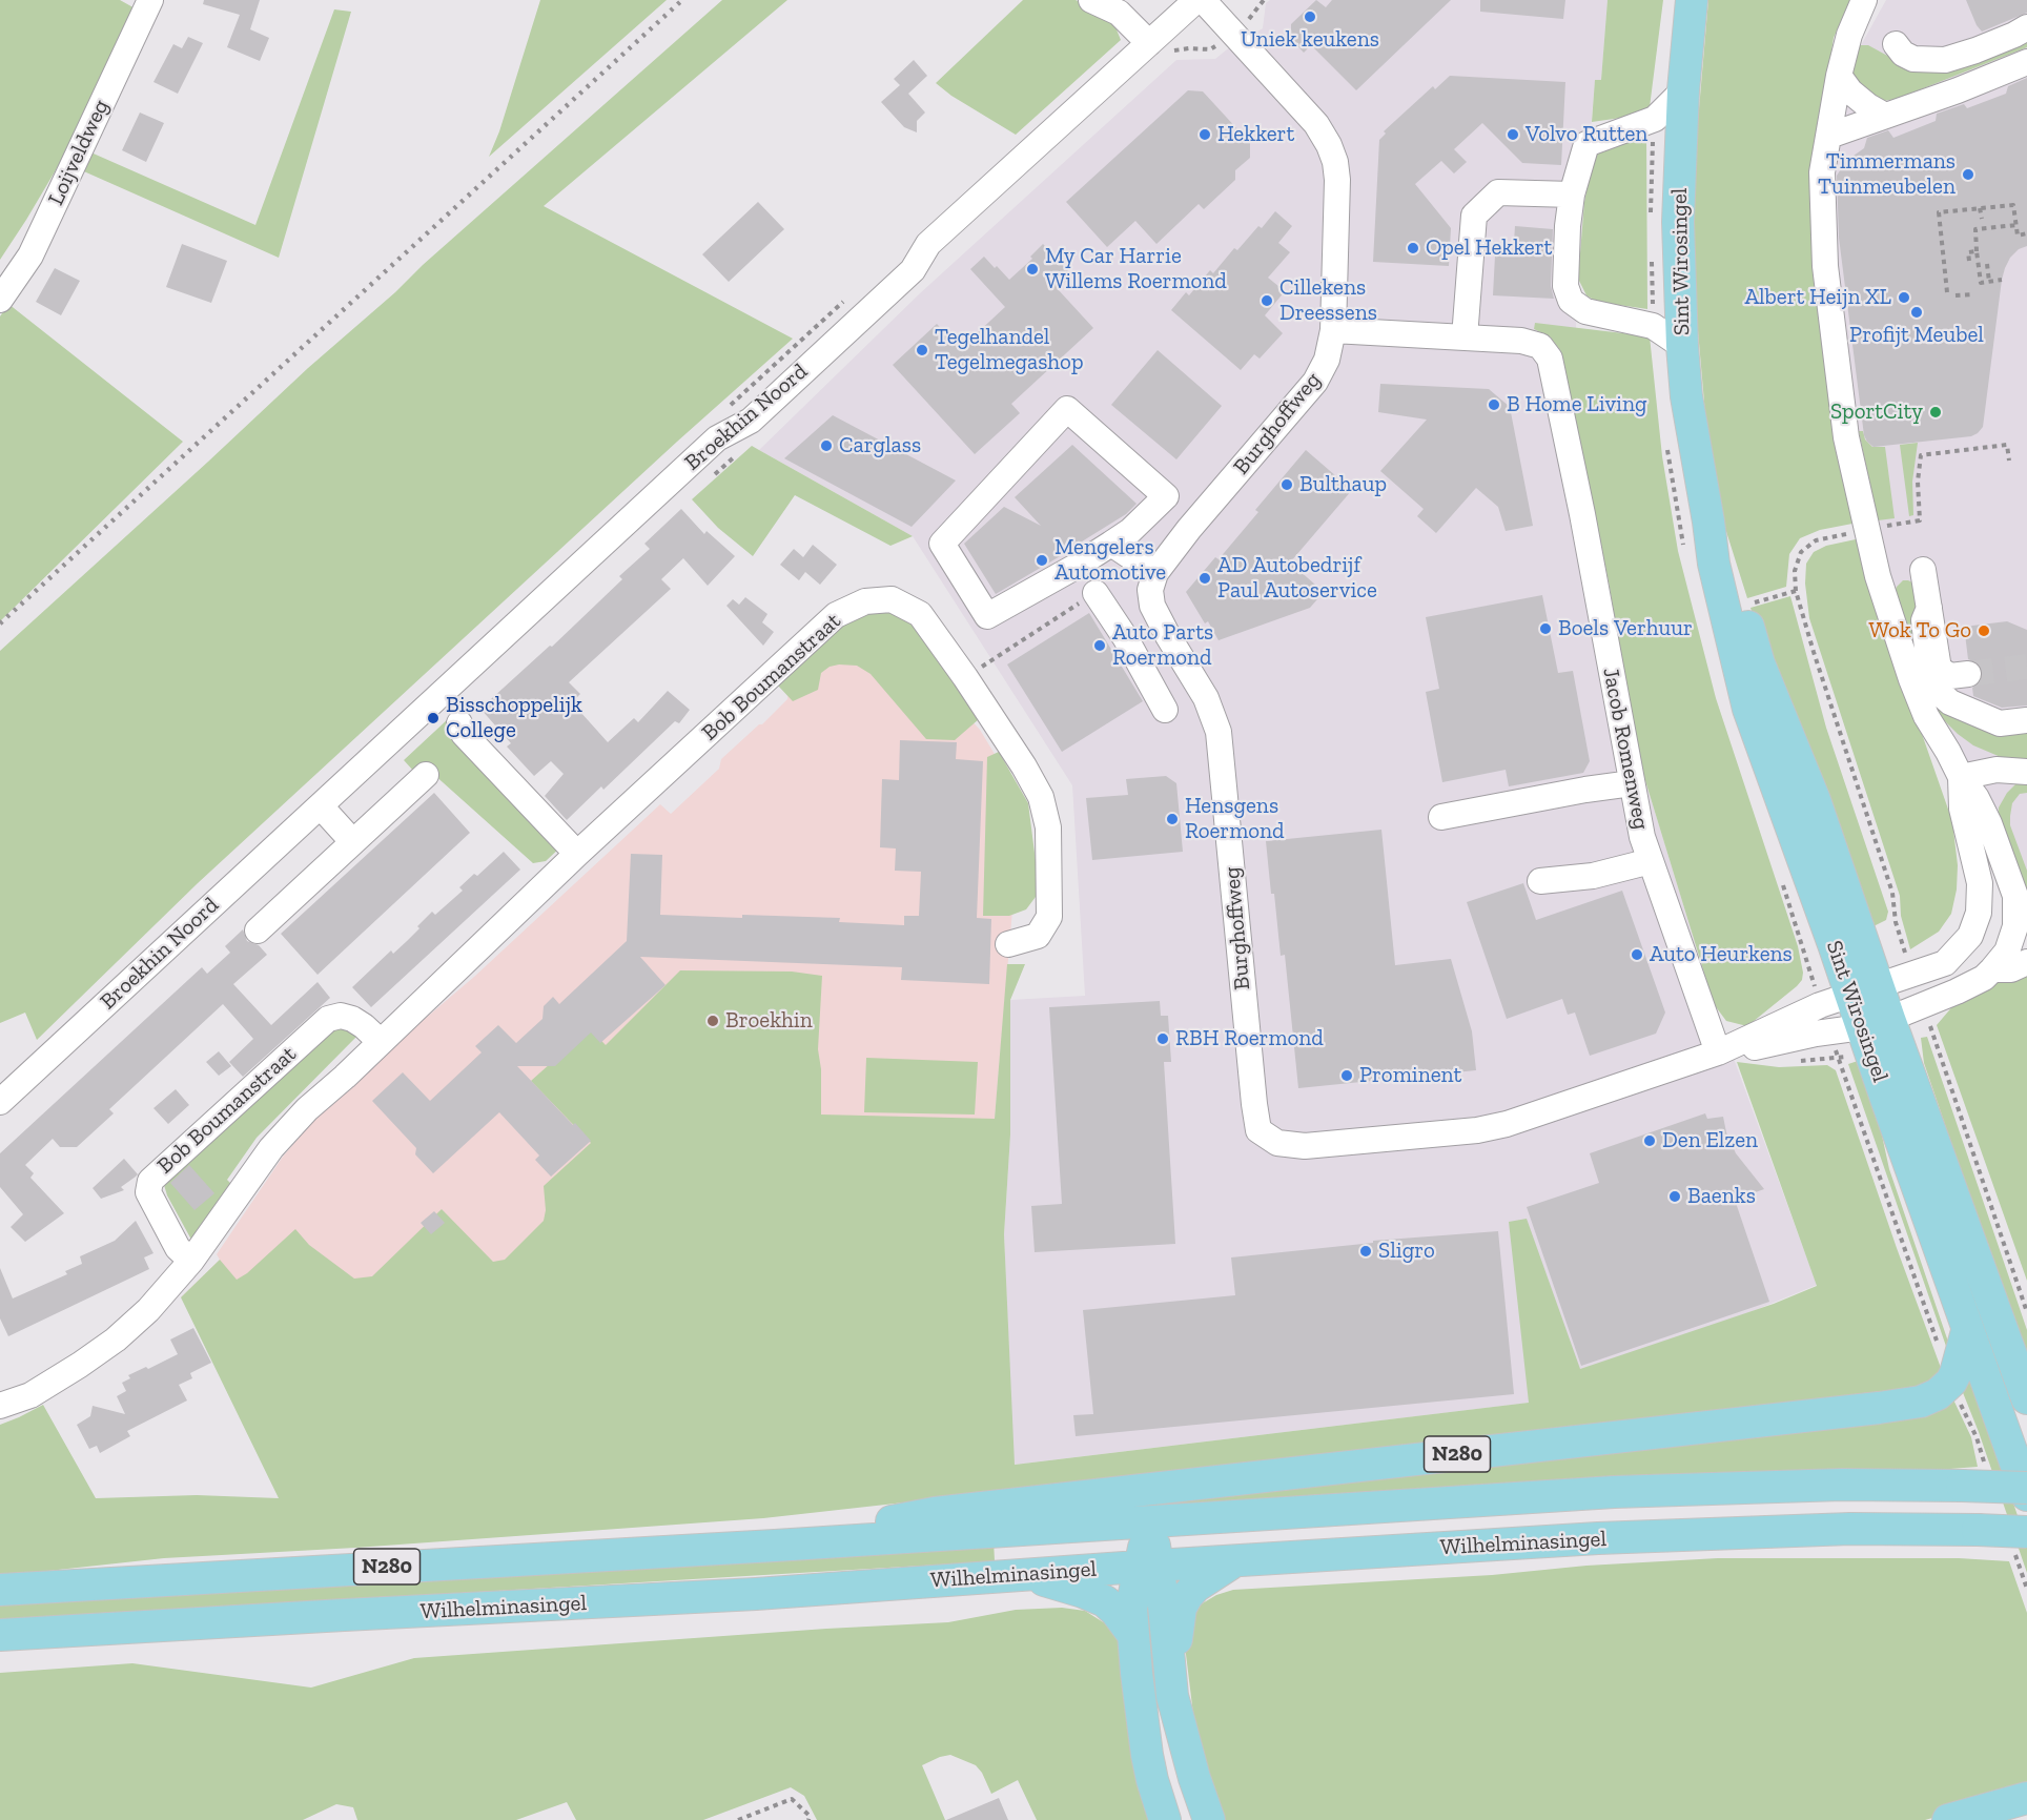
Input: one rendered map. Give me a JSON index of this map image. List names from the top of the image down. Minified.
{"streets":{"main road":["Sint Wirosingel","N280","Wilhelminasingel"],"street":["Loijveldweg","Broekhin Noord","Burghoffweg","Bob Boumanstraat","Jacob Romenweg"]},"crossings":[["Sint Wirosingel","Burghoffweg"],["Sint Wirosingel","N280"],["Burghoffweg","Jacob Romenweg"],["N280","Wilhelminasingel"]],"places":["Uniek keukens","Hekkert","Volvo Rutten","Timmermans Tuinmeubelen","Opel Hekkert","My Car Harrie Willems Roermond","Albert Heijn XL","Cillekens Dreessens","Profijt Meubel","Tegelhandel Tegelmegashop","B Home Living","SportCity","Carglass","Bulthaup","Mengelers Automotive","AD Autobedrijf Paul Autoservice","Boels Verhuur","Wok To Go","Auto Parts Roermond","Bisschoppelijk College","Hensgens Roermond","Auto Heurkens","Broekhin","RBH Roermond","Prominent","Den Elzen","Baenks","Sligro"]}
